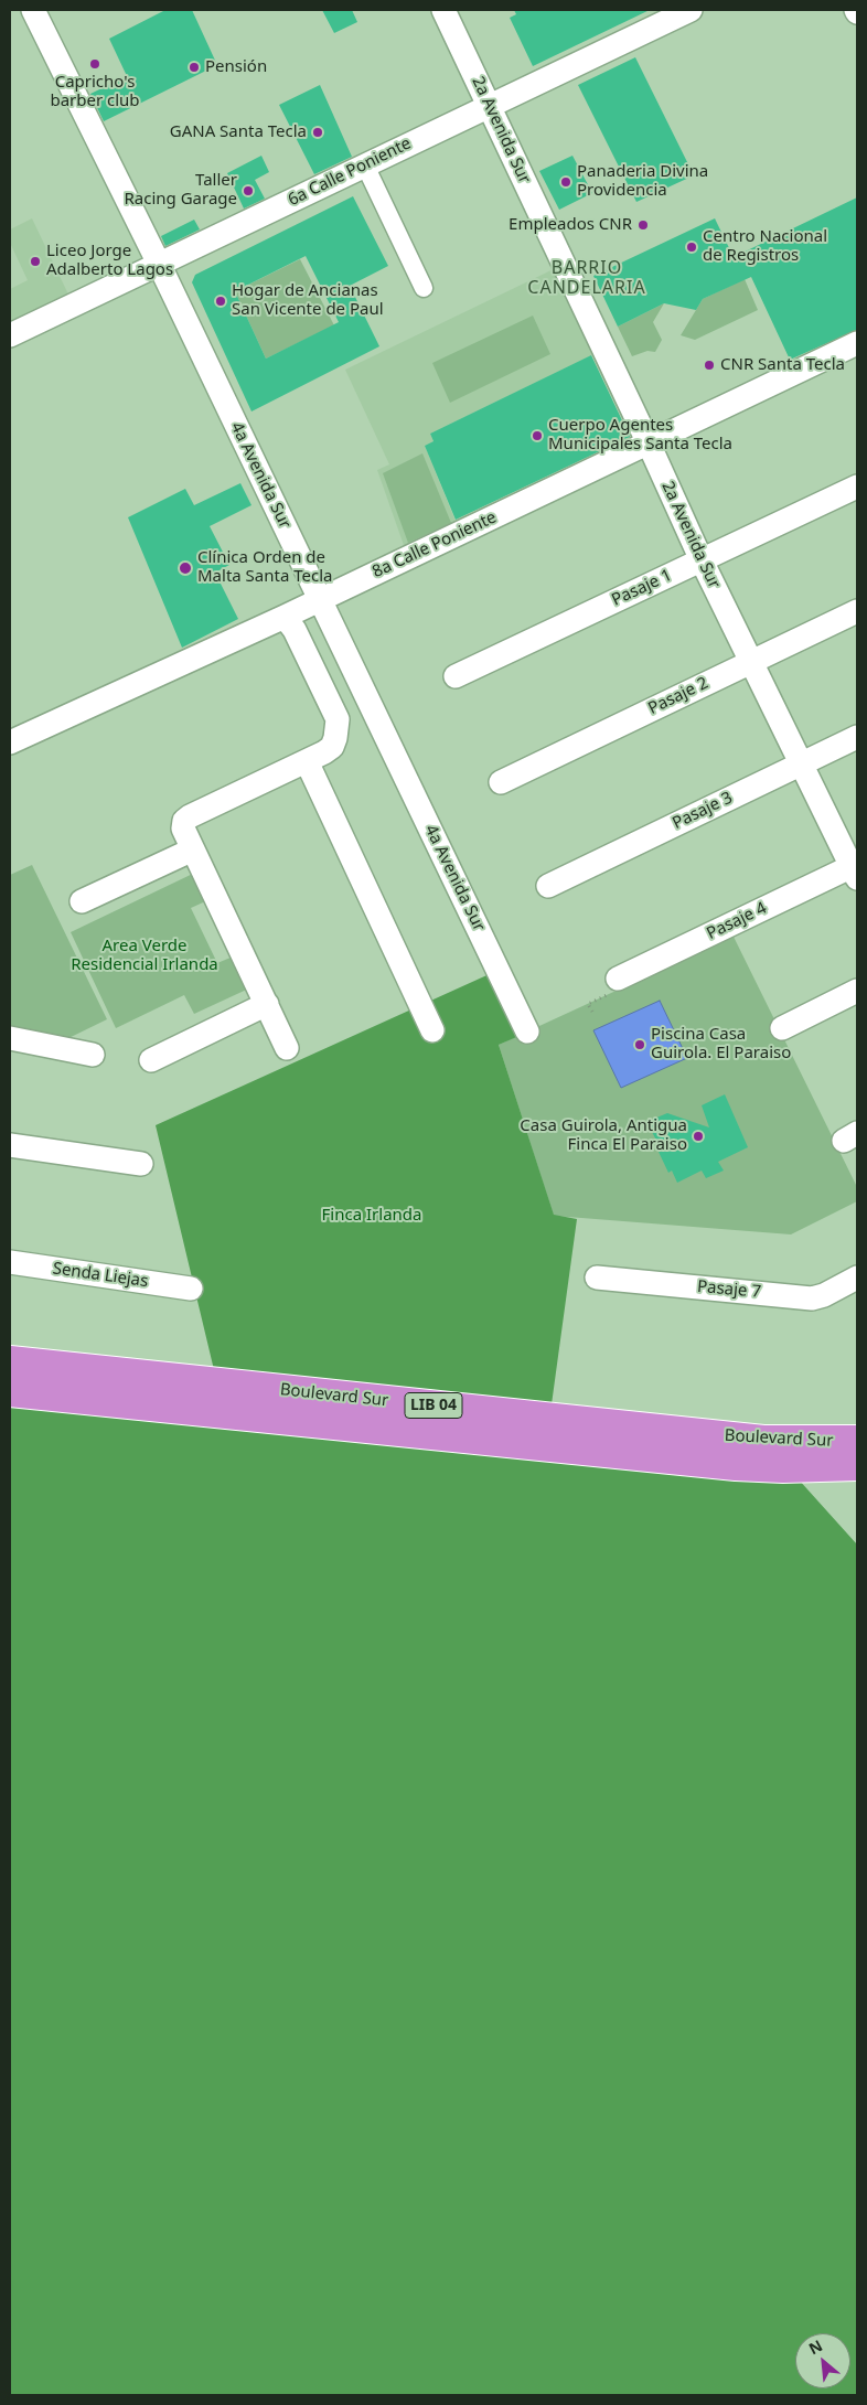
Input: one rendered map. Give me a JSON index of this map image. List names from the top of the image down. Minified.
{"streets":{"highway":["Boulevard Sur","LIB 04"],"street":["2a Avenida Sur","6a Calle Poniente","4a Avenida Sur","8a Calle Poniente","Pasaje 1","Pasaje 2","Pasaje 3","Pasaje 4","Senda Liejas","Pasaje 7"]},"crossings":[["2a Avenida Sur","6a Calle Poniente"],["2a Avenida Sur","8a Calle Poniente"],["2a Avenida Sur","Pasaje 1"],["2a Avenida Sur","Pasaje 2"],["2a Avenida Sur","Pasaje 3"],["2a Avenida Sur","Pasaje 4"],["6a Calle Poniente","4a Avenida Sur"],["4a Avenida Sur","8a Calle Poniente"]],"districts":["BARRIO CANDELARIA"],"parks":["Area Verde Residencial Irlanda","Finca Irlanda"],"places":["Capricho's barber club","Pensión","GANA Santa Tecla","Panaderia Divina Providencia","Taller Racing Garage","Empleados CNR","Centro Nacional de Registros","Liceo Jorge Adalberto Lagos","Hogar de Ancianas San Vicente de Paul","CNR Santa Tecla","Cuerpo Agentes Municipales Santa Tecla","Clínica Orden de Malta Santa Tecla","Piscina Casa Guirola. El Paraiso","Casa Guirola, Antigua Finca El Paraiso"],"north":"top left"}
